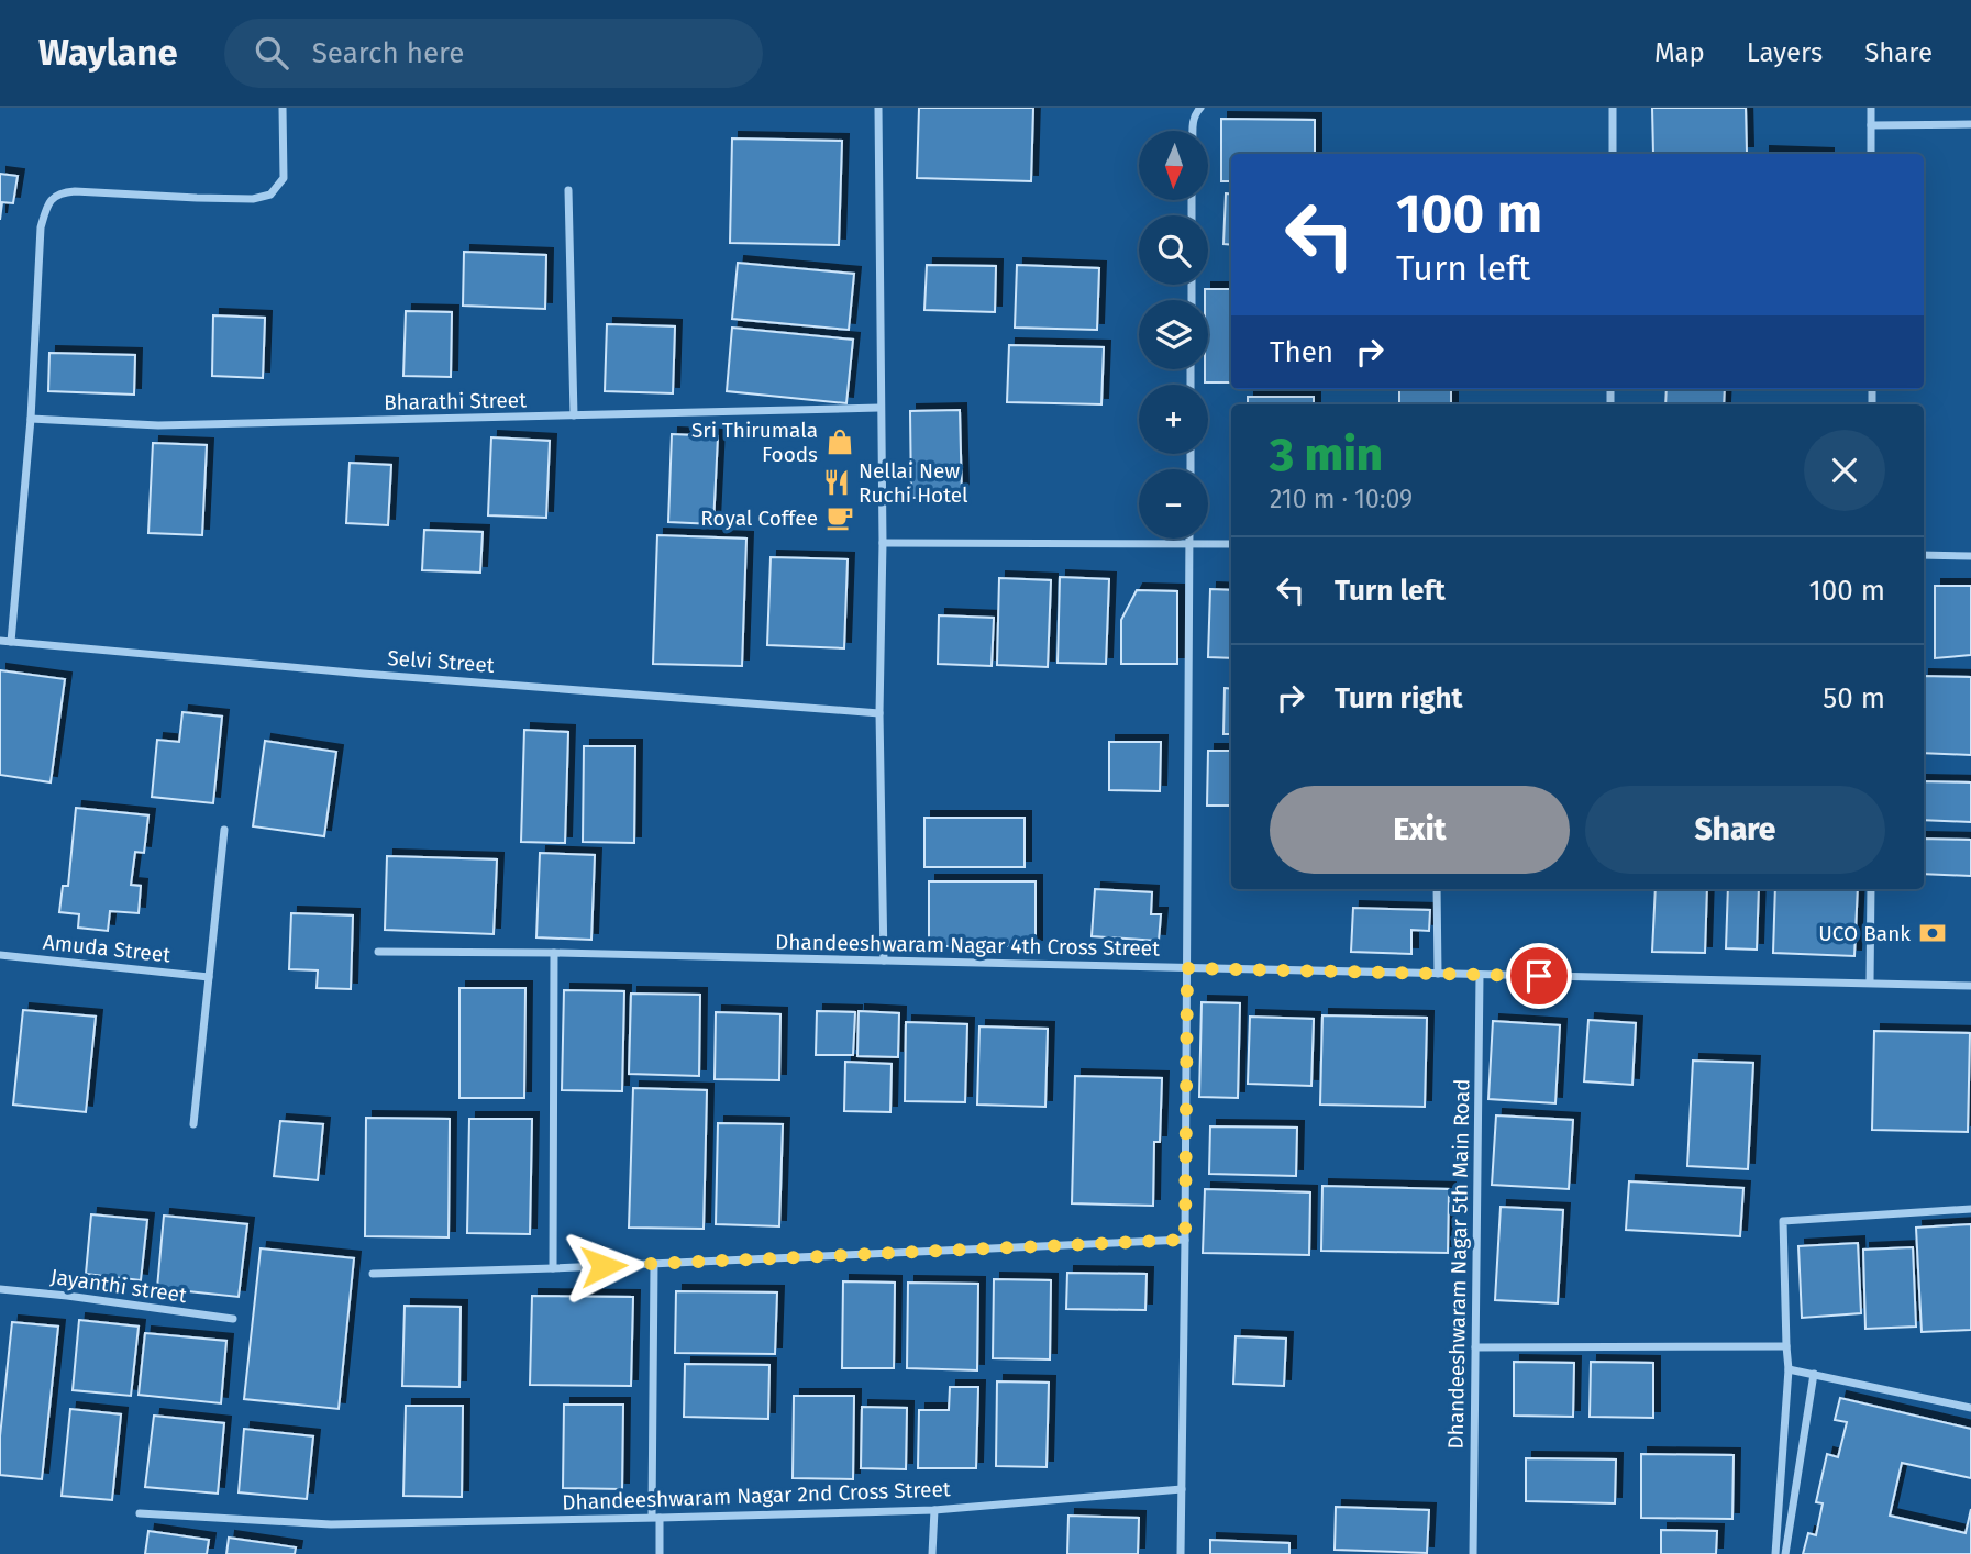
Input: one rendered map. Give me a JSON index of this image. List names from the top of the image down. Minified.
{"streets":{"street":["Bharathi Street","Selvi Street","Dhandeeshwaram Nagar 4th Cross Street","Amuda Street","Dhandeeshwaram Nagar 5th Main Road","Jayanthi street","Dhandeeshwaram Nagar 2nd Cross Street"]},"crossings":[["Dhandeeshwaram Nagar 4th Cross Street","Dhandeeshwaram Nagar 5th Main Road"]],"places":{"shop":["Sri Thirumala Foods"],"restaurant":["Nellai New Ruchi Hotel"],"cafe":["Royal Coffee"],"bank":["UCO Bank"]},"north":"bottom","page":{"header":"Waylane","search":"Search here","nav":["Map","Layers","Share"],"map_buttons":["+","−"],"turn":["100 m","Turn left"],"then":"Then","heading":["3 min","210 m · 10:09"],"list":[{"name":"Turn left","value":"100 m"},{"name":"Turn right","value":"50 m"}],"buttons":["Exit","Share"]}}
